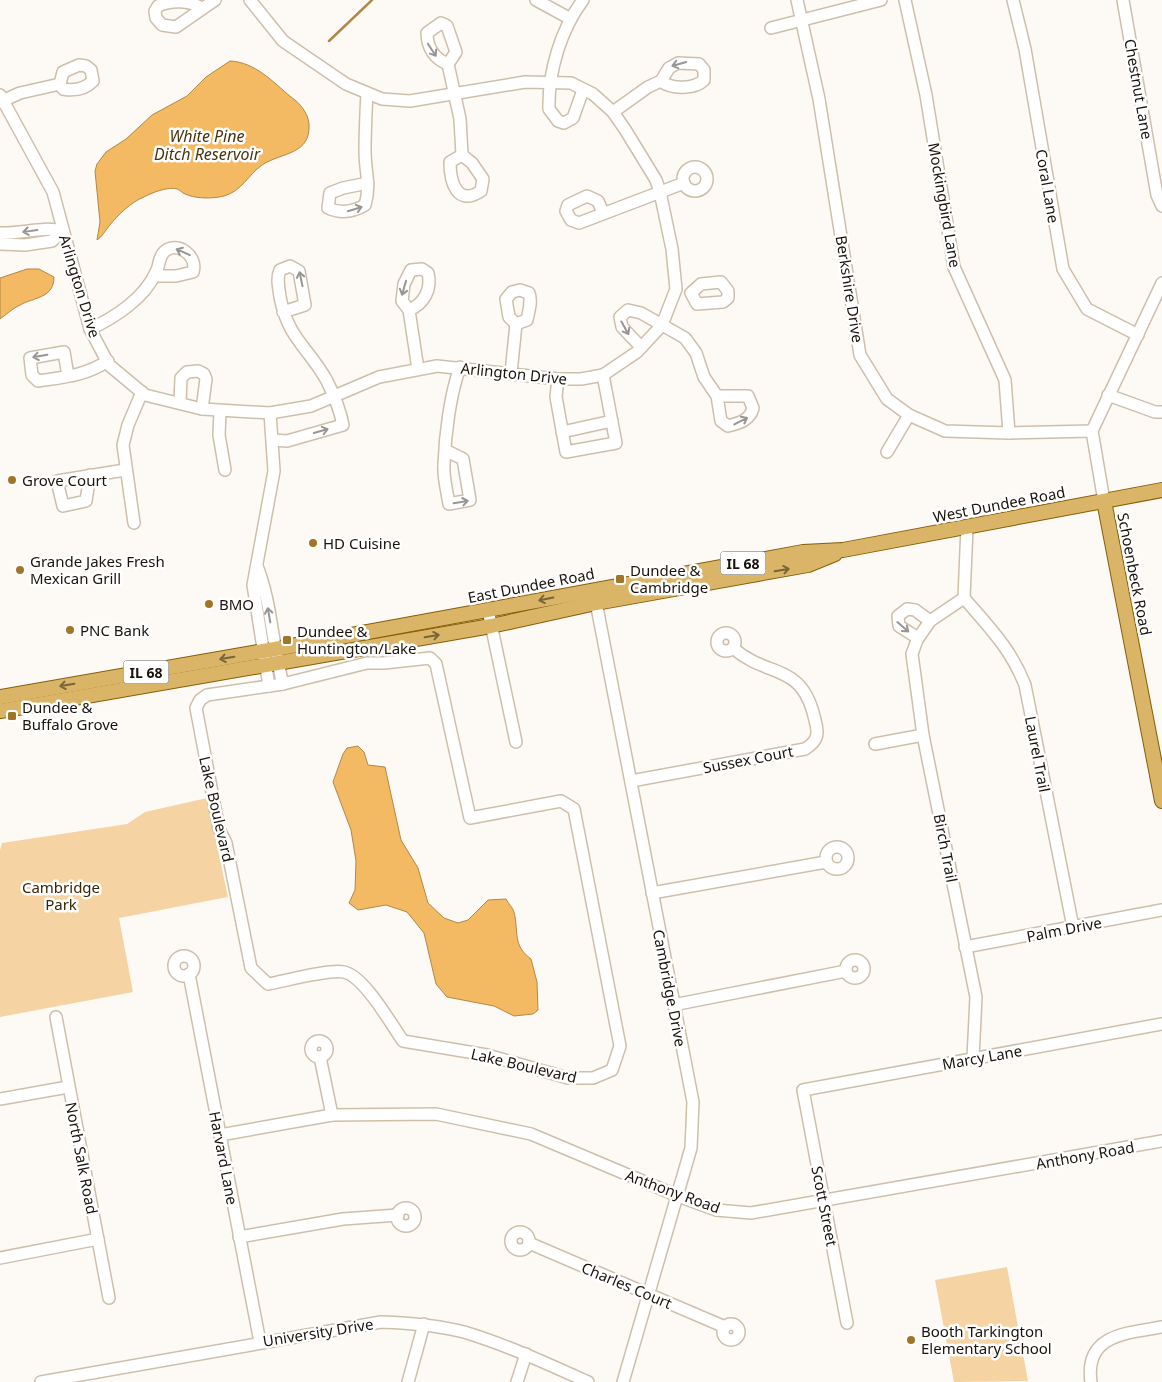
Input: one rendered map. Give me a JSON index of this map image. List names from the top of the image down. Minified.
{"streets":{"main road":["West Dundee Road","IL 68","Schoenbeck Road","East Dundee Road"],"street":["Chestnut Lane","Coral Lane","Mockingbird Lane","Arlington Drive","Berkshire Drive","Laurel Trail","Sussex Court","Lake Boulevard","Birch Trail","Palm Drive","Cambridge Drive","Marcy Lane","Anthony Road","North Salk Road","Harvard Lane","Scott Street","Charles Court","University Drive"]},"crossings":[["Mockingbird Lane","Berkshire Drive"],["West Dundee Road","Schoenbeck Road"],["West Dundee Road","East Dundee Road"],["East Dundee Road","Cambridge Drive"],["Laurel Trail","Birch Trail"],["Laurel Trail","Palm Drive"],["Sussex Court","Cambridge Drive"],["Birch Trail","Palm Drive"],["Birch Trail","Marcy Lane"],["Cambridge Drive","Anthony Road"],["Cambridge Drive","Charles Court"],["Marcy Lane","Scott Street"],["Anthony Road","Harvard Lane"],["Anthony Road","Scott Street"],["Harvard Lane","University Drive"]],"water":["White Pine Ditch Reservoir"],"parks":["Cambridge Park"],"places":{"other":["Grove Court","HD Cuisine","Grande Jakes Fresh Mexican Grill","BMO","PNC Bank","Booth Tarkington Elementary School"],"transit":["Dundee & Cambridge","Dundee & Huntington/Lake","Dundee & Buffalo Grove"]}}
